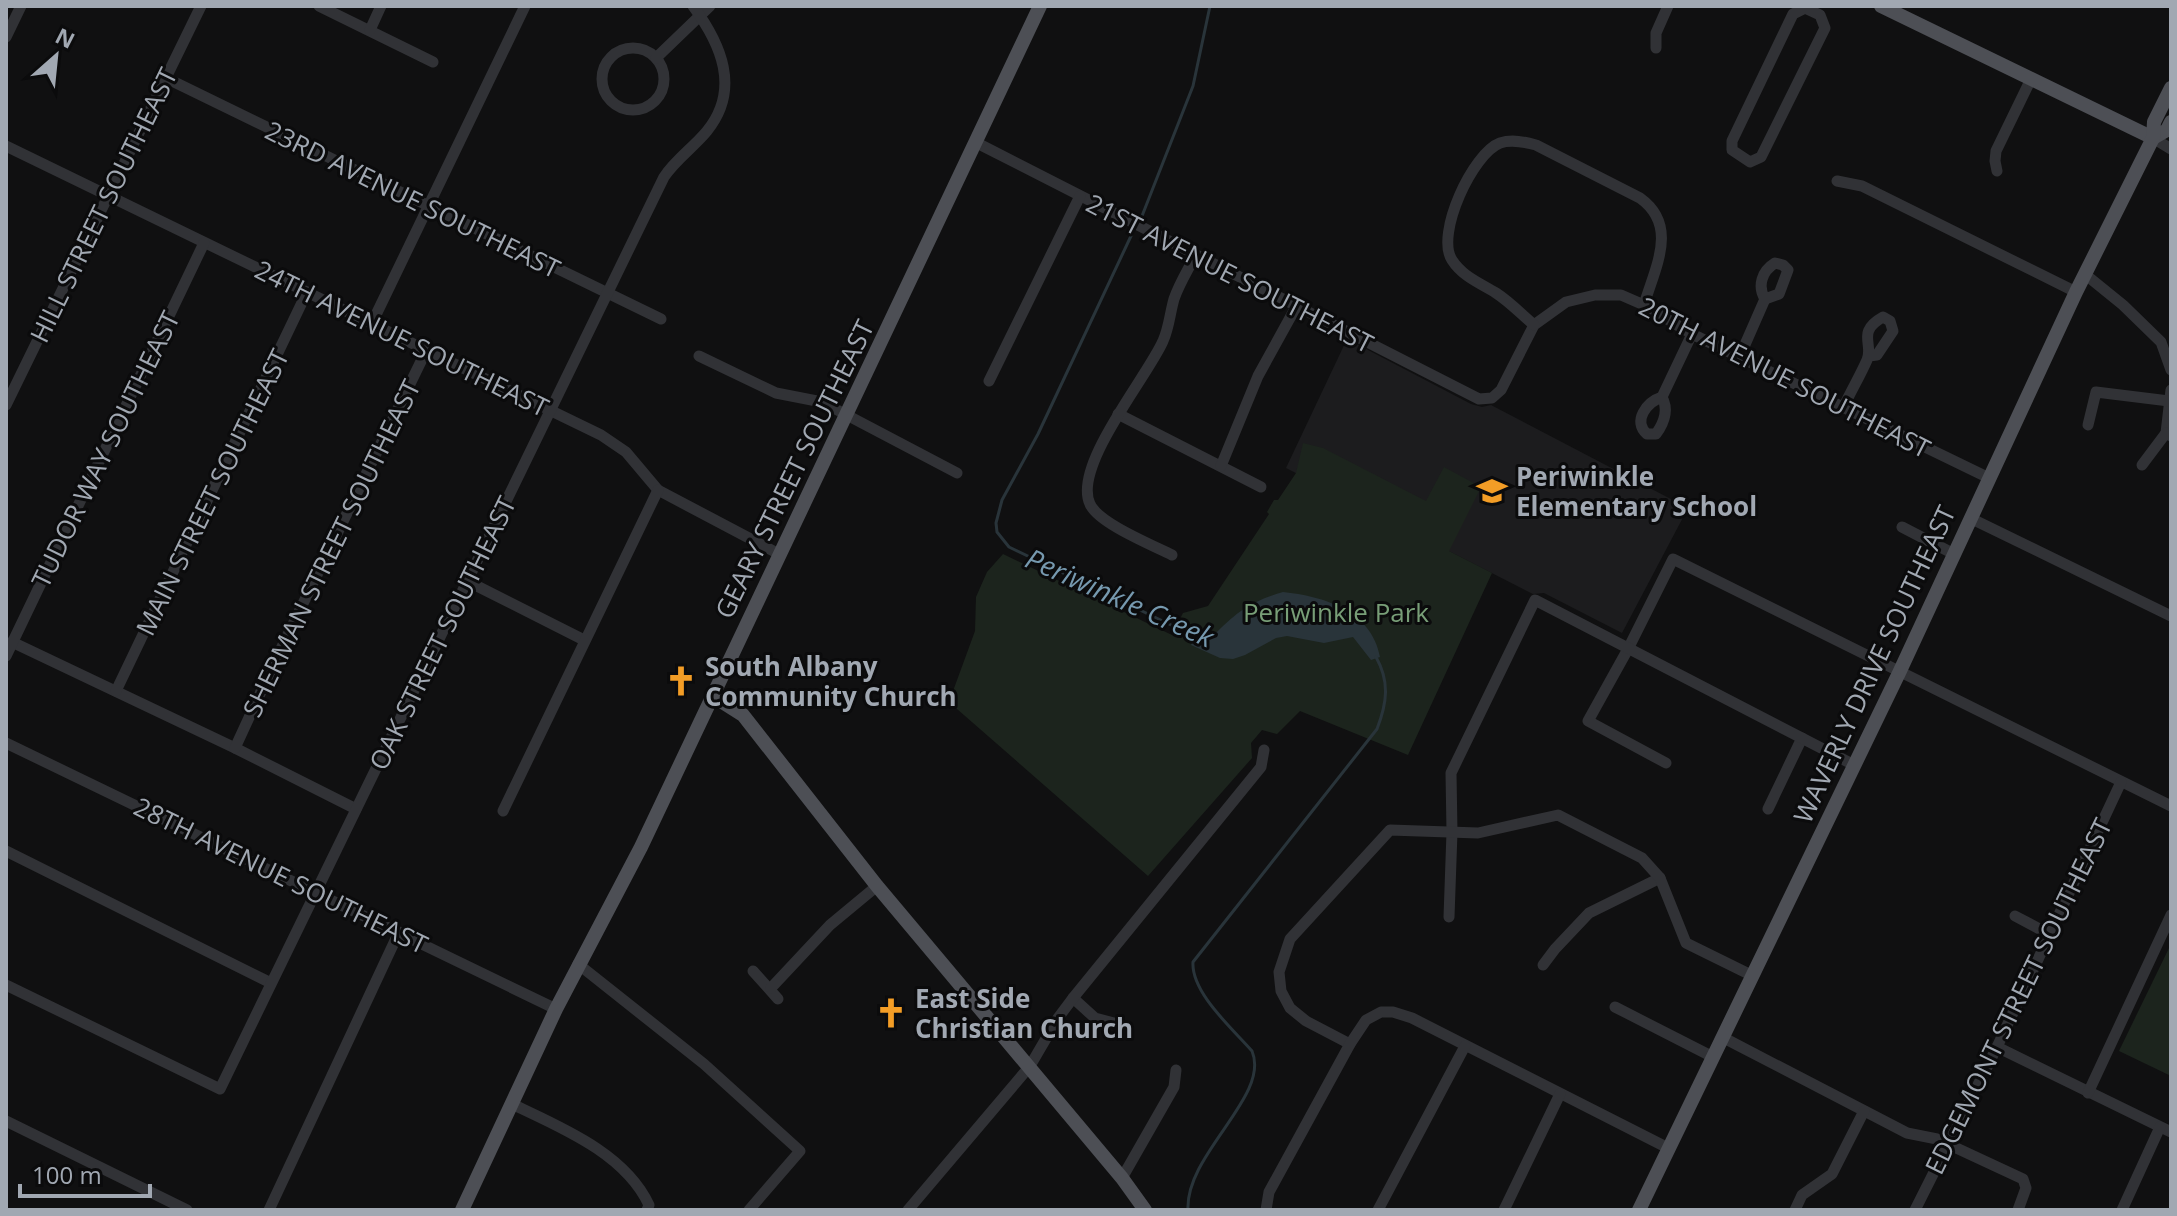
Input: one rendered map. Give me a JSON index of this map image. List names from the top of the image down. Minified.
{"streets":{"main road":["GEARY STREET SOUTHEAST","WAVERLY DRIVE SOUTHEAST"],"street":["23RD AVENUE SOUTHEAST","HILL STREET SOUTHEAST","21ST AVENUE SOUTHEAST","24TH AVENUE SOUTHEAST","20TH AVENUE SOUTHEAST","TUDOR WAY SOUTHEAST","MAIN STREET SOUTHEAST","SHERMAN STREET SOUTHEAST","OAK STREET SOUTHEAST","28TH AVENUE SOUTHEAST","EDGEMONT STREET SOUTHEAST"]},"crossings":[["23RD AVENUE SOUTHEAST","HILL STREET SOUTHEAST"],["23RD AVENUE SOUTHEAST","OAK STREET SOUTHEAST"],["HILL STREET SOUTHEAST","24TH AVENUE SOUTHEAST"],["21ST AVENUE SOUTHEAST","20TH AVENUE SOUTHEAST"],["21ST AVENUE SOUTHEAST","GEARY STREET SOUTHEAST"],["24TH AVENUE SOUTHEAST","TUDOR WAY SOUTHEAST"],["24TH AVENUE SOUTHEAST","GEARY STREET SOUTHEAST"],["24TH AVENUE SOUTHEAST","MAIN STREET SOUTHEAST"],["24TH AVENUE SOUTHEAST","SHERMAN STREET SOUTHEAST"],["24TH AVENUE SOUTHEAST","OAK STREET SOUTHEAST"],["20TH AVENUE SOUTHEAST","WAVERLY DRIVE SOUTHEAST"],["GEARY STREET SOUTHEAST","28TH AVENUE SOUTHEAST"],["OAK STREET SOUTHEAST","28TH AVENUE SOUTHEAST"]],"water":["Periwinkle Creek"],"parks":["Periwinkle Park"],"places":{"school or university":["Periwinkle Elementary School"],"church":["South Albany Community Church","East Side Christian Church"]},"scale_bar":"100 m","north":"top right"}
